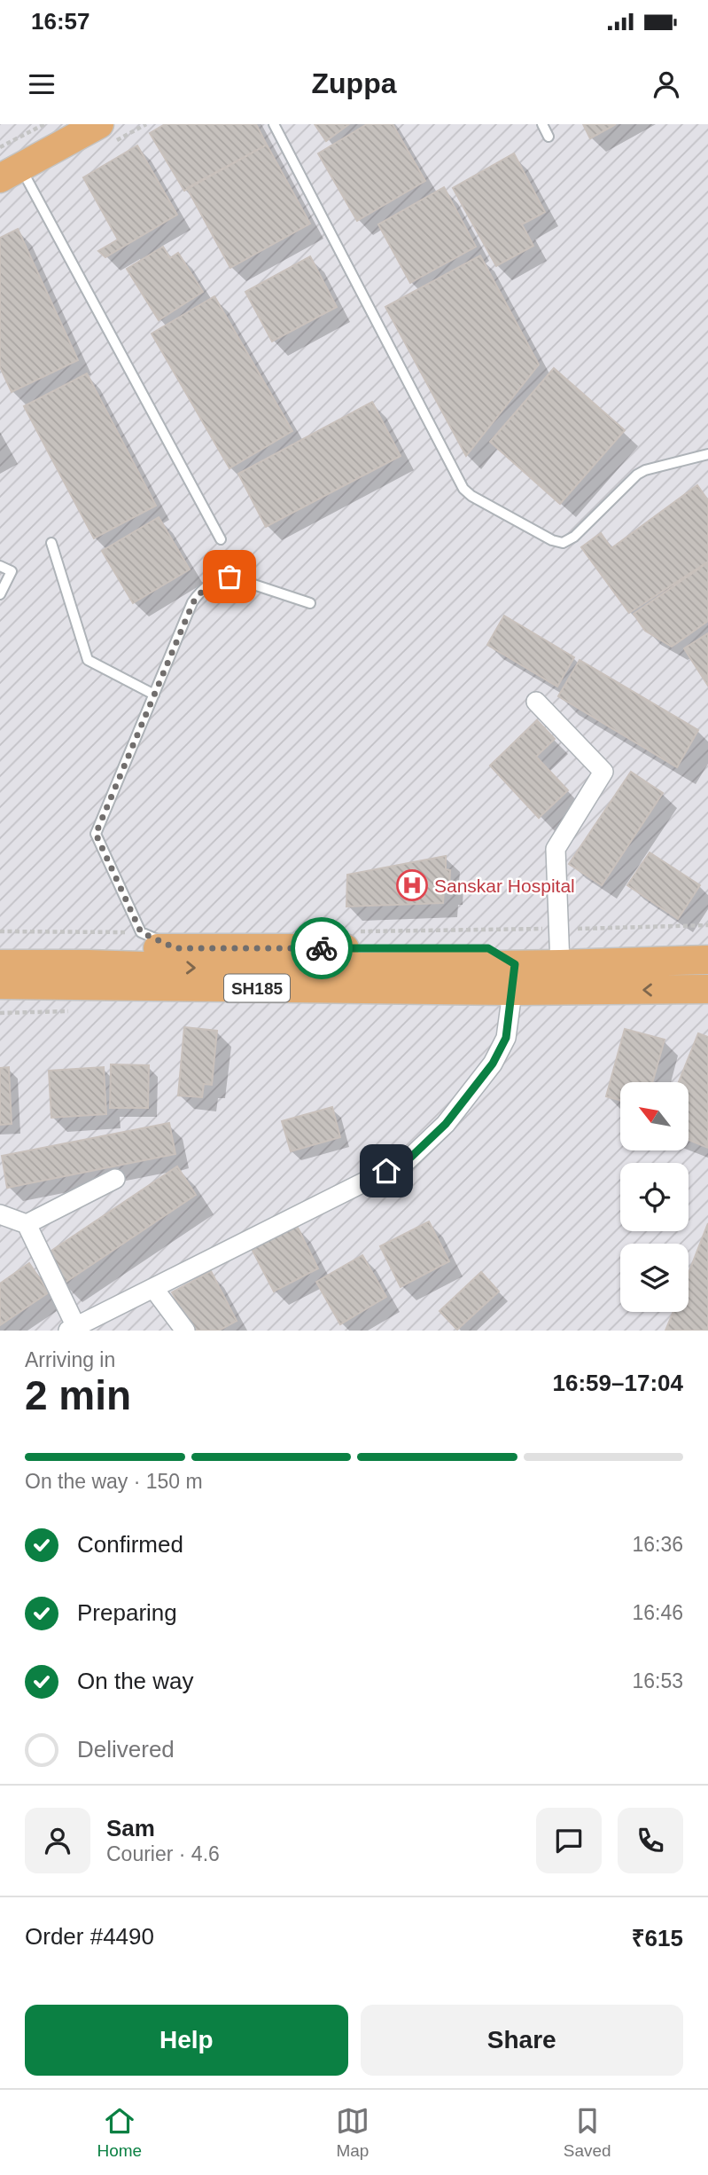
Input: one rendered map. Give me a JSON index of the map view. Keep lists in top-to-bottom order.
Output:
{
  "streets": {
    "main road": ["SH185"]
  },
  "places": {
    "hospital": ["Sanskar Hospital"]
  },
  "north": "top left",
  "page": {
    "status": "16:57",
    "header": "Zuppa",
    "heading": ["2 min", "Arriving in", "16:59–17:04"],
    "panel": [
      "Sam",
      "Courier · 4.6",
      "Order #4490",
      "₹615"
    ],
    "bar": "On the way · 150 m",
    "list": [
      ["Confirmed", "16:36"],
      ["Preparing", "16:46"],
      ["On the way", "16:53"],
      "Delivered"
    ],
    "buttons": ["Help", "Share"],
    "tabs": ["Home", "Map", "Saved"]
  }
}
